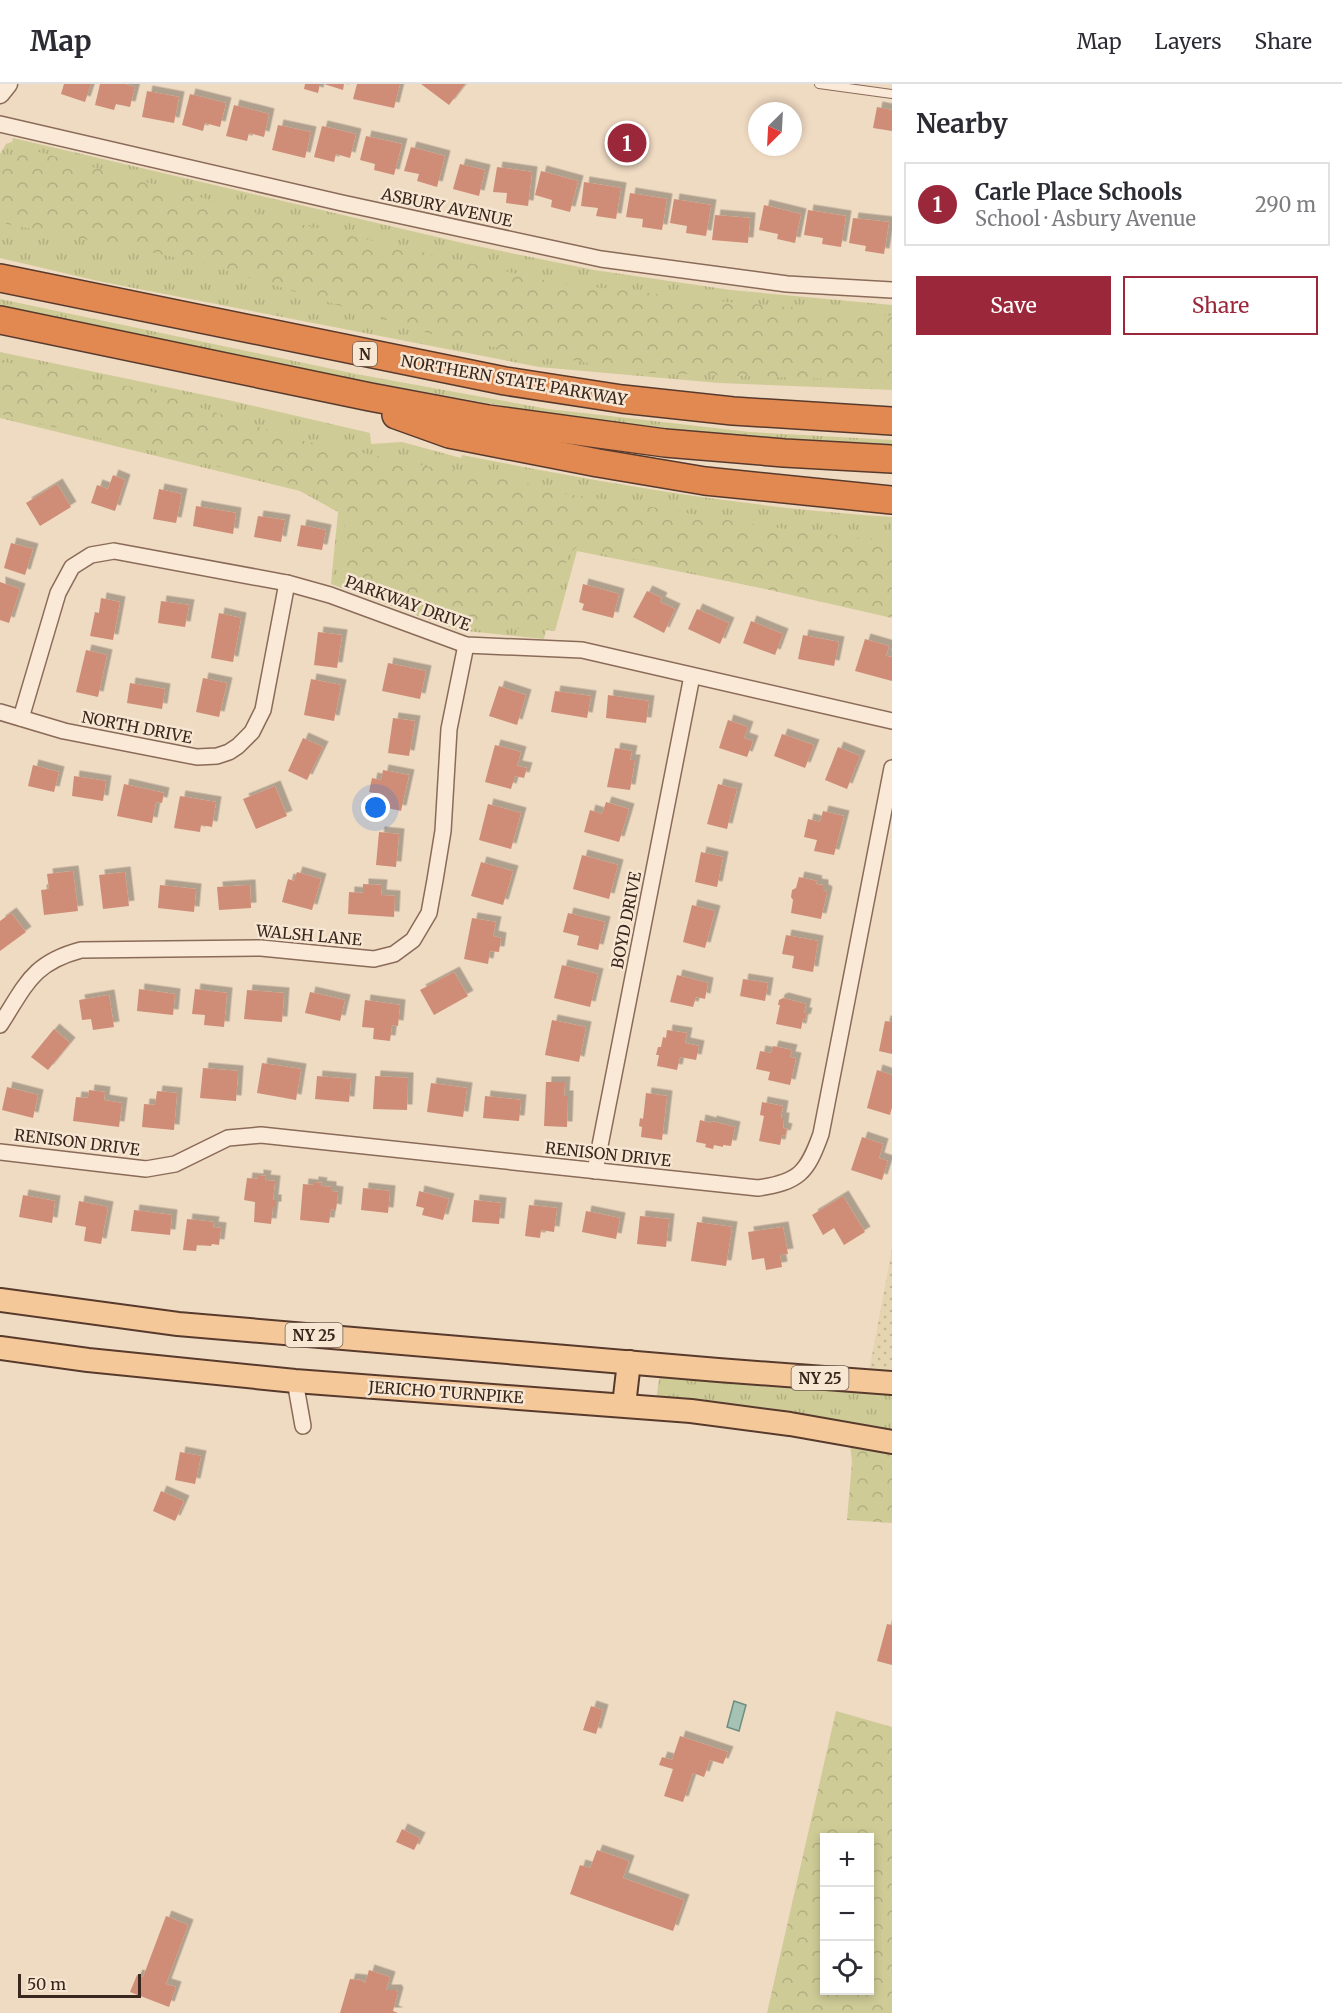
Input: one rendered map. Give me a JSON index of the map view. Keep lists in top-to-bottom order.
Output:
{
  "streets": {
    "highway": ["N", "NORTHERN STATE PARKWAY"],
    "main road": ["NY 25", "JERICHO TURNPIKE"],
    "street": [
      "ASBURY AVENUE",
      "PARKWAY DRIVE",
      "NORTH DRIVE",
      "BOYD DRIVE",
      "WALSH LANE",
      "RENISON DRIVE"
    ]
  },
  "crossings": [
    ["PARKWAY DRIVE", "NORTH DRIVE"],
    ["PARKWAY DRIVE", "BOYD DRIVE"],
    ["PARKWAY DRIVE", "WALSH LANE"],
    ["BOYD DRIVE", "RENISON DRIVE"]
  ],
  "scale_bar": "50 m",
  "north": "bottom left",
  "page": {
    "header": "Map",
    "nav": ["Map", "Layers", "Share"],
    "heading": "Nearby",
    "pins": "1",
    "list": [
      {
        "mark": "1",
        "name": "Carle Place Schools",
        "note": "School · Asbury Avenue",
        "value": "290 m"
      }
    ],
    "buttons": ["Save", "Share"],
    "map_buttons": ["+", "−"],
    "scale": "50 m"
  }
}
